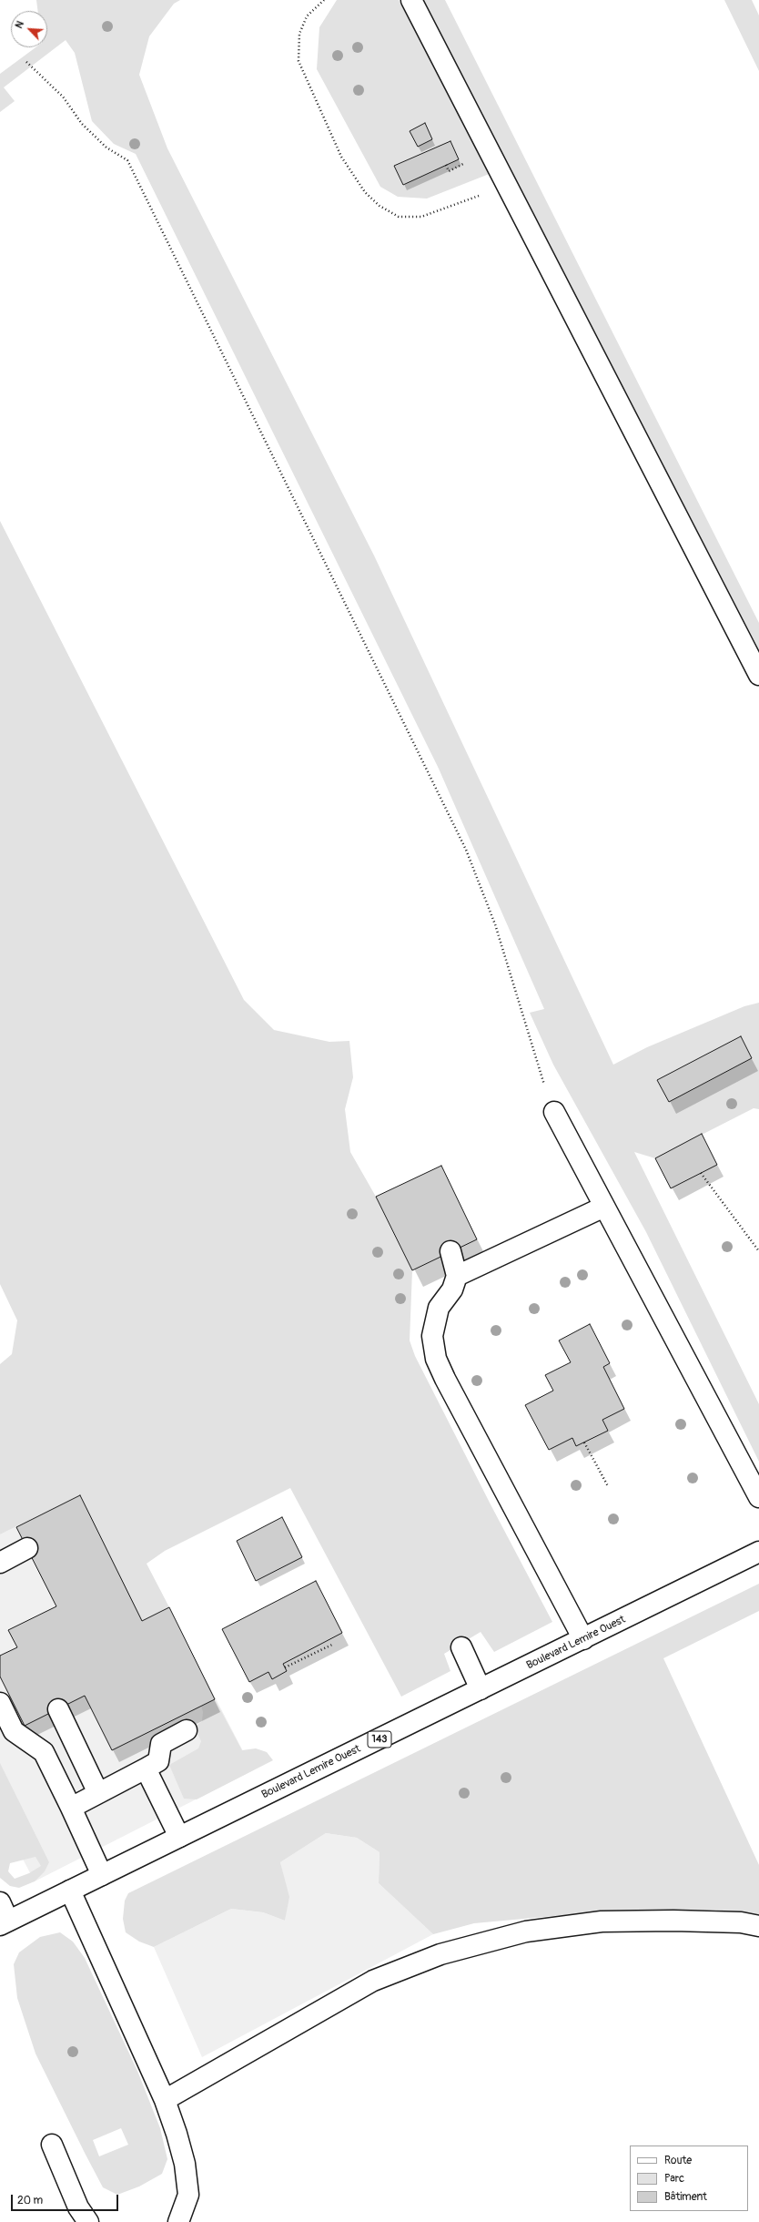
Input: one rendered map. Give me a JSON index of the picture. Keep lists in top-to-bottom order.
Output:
{
  "streets": {
    "main road": ["Boulevard Lemire Ouest", "143"]
  },
  "legend": ["Route", "Parc", "Bâtiment"],
  "scale_bar": "20 m",
  "north": "top left"
}
